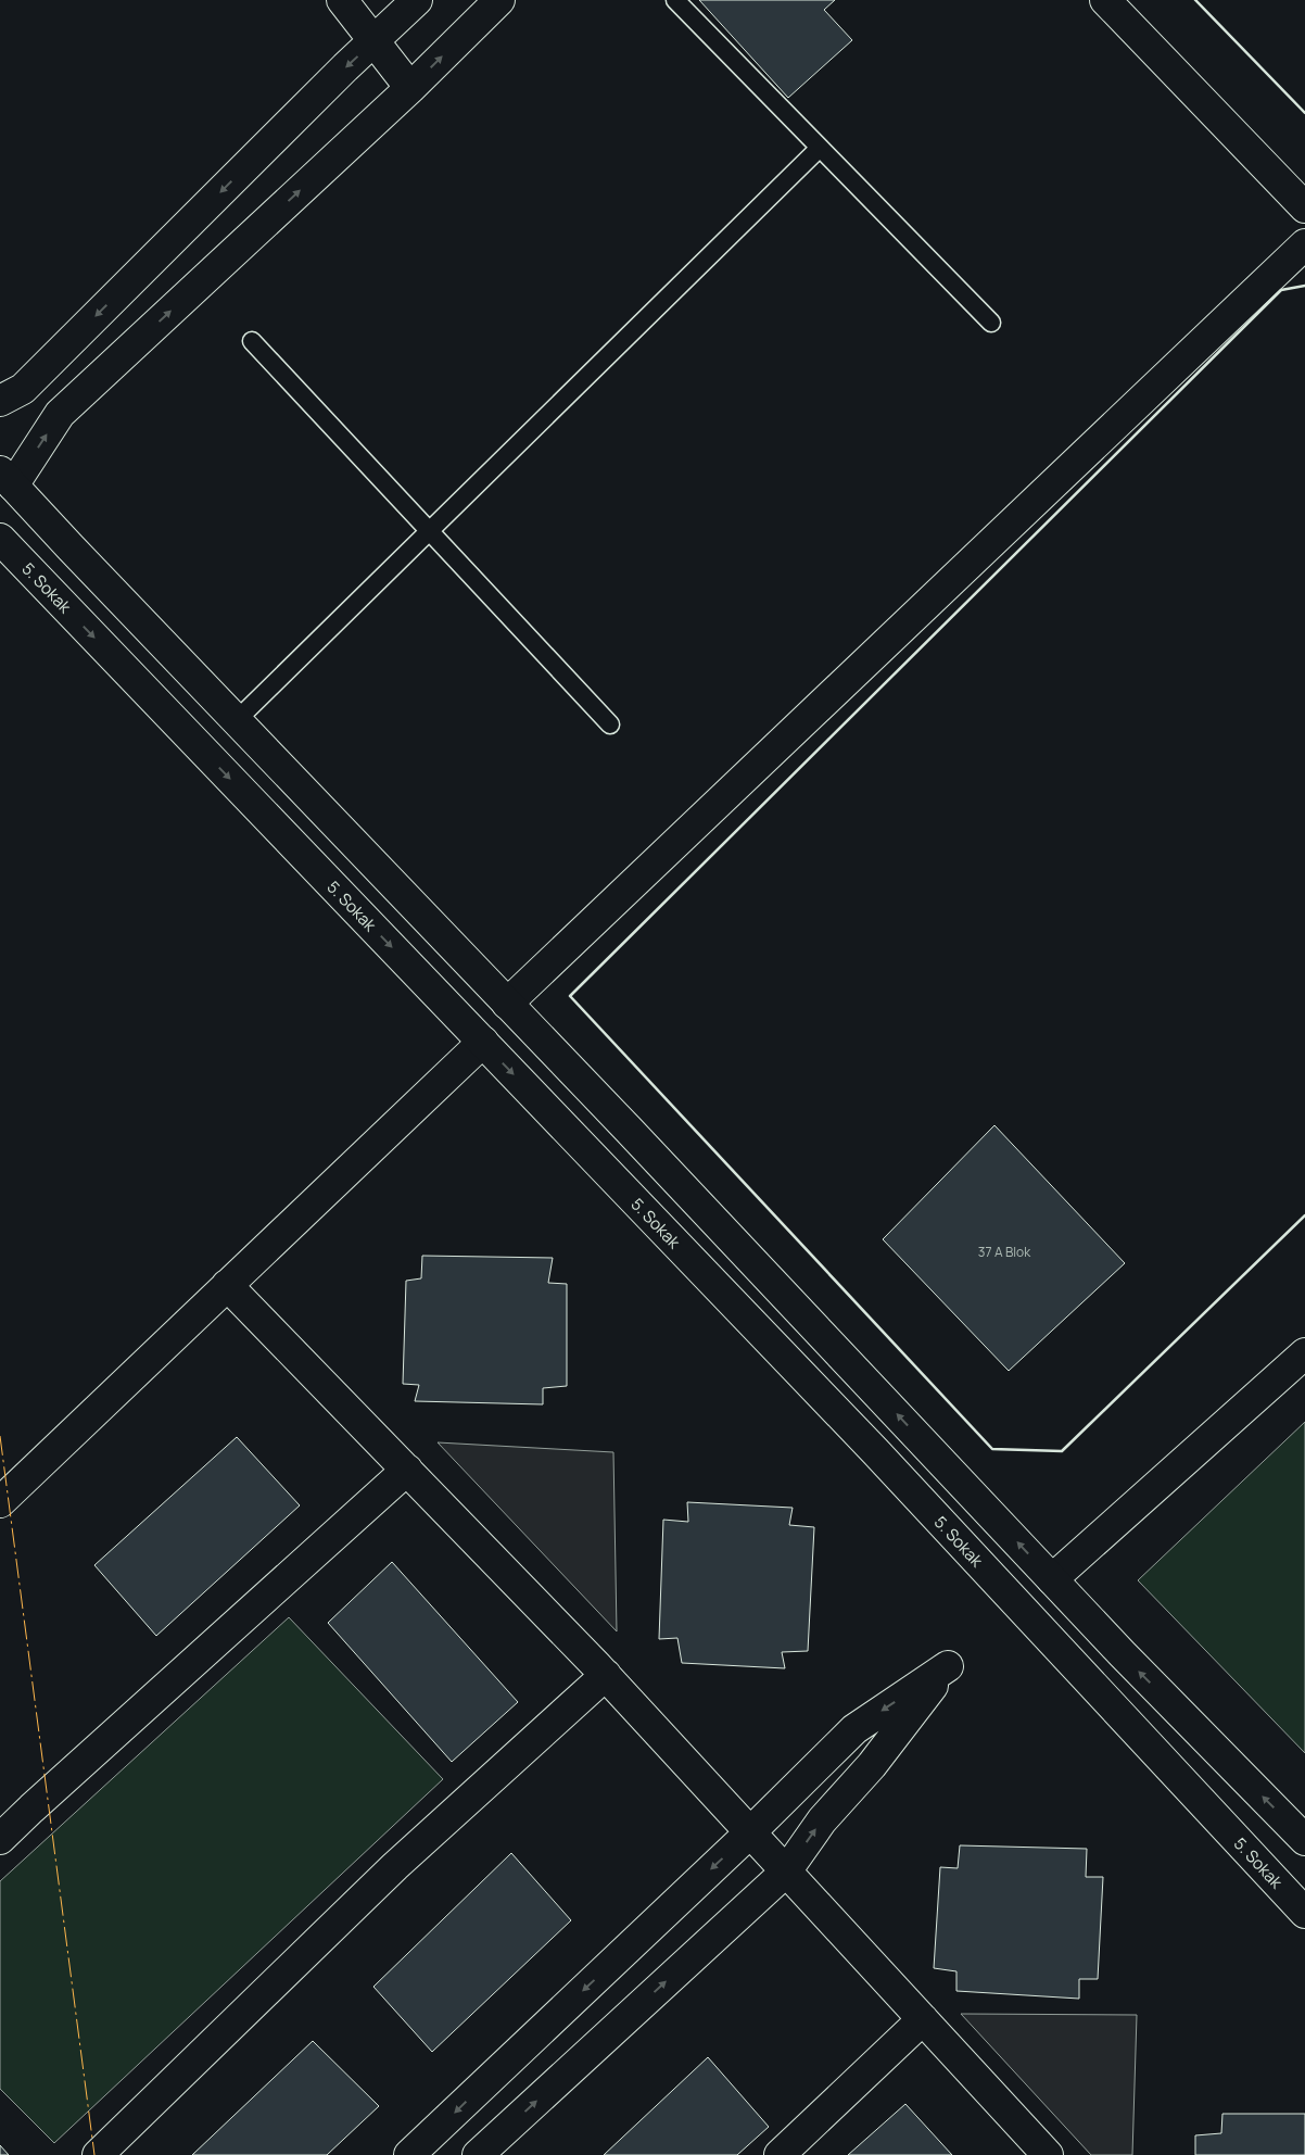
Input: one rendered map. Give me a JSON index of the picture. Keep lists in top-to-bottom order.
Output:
{
  "streets": {
    "street": ["5. Sokak"]
  },
  "house_numbers": ["37 A Blok"]
}
